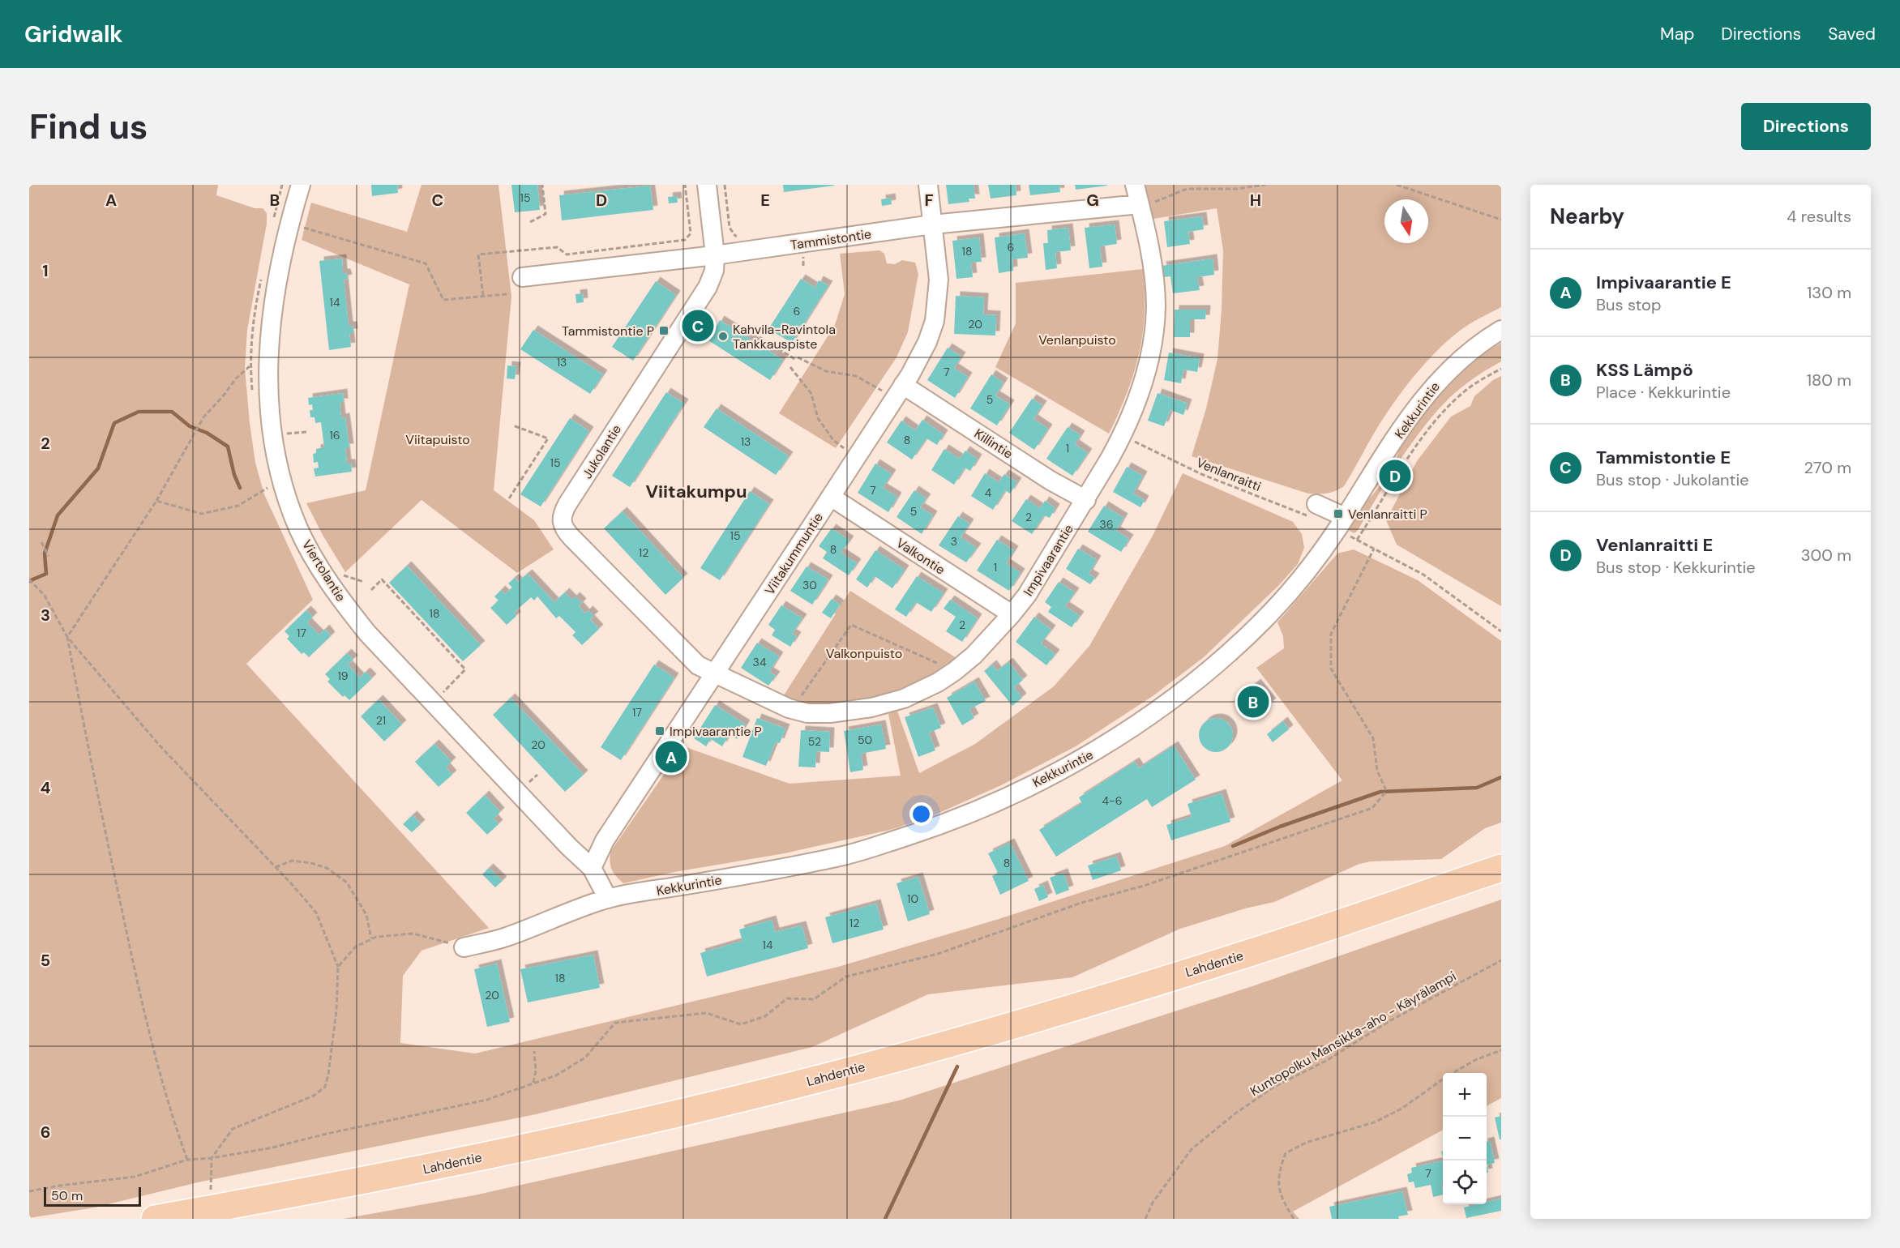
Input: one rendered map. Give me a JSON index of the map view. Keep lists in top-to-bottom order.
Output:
{
  "streets": {
    "highway": ["Lahdentie"],
    "street": [
      "Tammistontie",
      "Kekkurintie",
      "Killintie",
      "Jukolantie",
      "Viitakummuntie",
      "Valkontie",
      "Impivaarantie",
      "Viertolantie"
    ],
    "path": ["Venlanraitti", "Kuntopolku Mansikka-aho - Käyrälampi"]
  },
  "crossings": [
    ["Tammistontie", "Jukolantie"],
    ["Tammistontie", "Viitakummuntie"],
    ["Tammistontie", "Impivaarantie"],
    ["Killintie", "Viitakummuntie"],
    ["Killintie", "Impivaarantie"],
    ["Jukolantie", "Viitakummuntie"],
    ["Jukolantie", "Impivaarantie"],
    ["Venlanraitti", "Impivaarantie"],
    ["Viitakummuntie", "Valkontie"],
    ["Viitakummuntie", "Impivaarantie"],
    ["Viitakummuntie", "Viertolantie"],
    ["Valkontie", "Impivaarantie"]
  ],
  "districts": ["Viitakumpu"],
  "parks": ["Venlanpuisto", "Viitapuisto", "Valkonpuisto"],
  "places": {
    "transit": ["Tammistontie P", "Venlanraitti P", "Impivaarantie P"],
    "other": ["Kahvila-Ravintola Tankkauspiste"]
  },
  "house_numbers": [
    "15",
    "6",
    "18",
    "14",
    "6",
    "20",
    "13",
    "7",
    "5",
    "16",
    "8",
    "13",
    "1",
    "15",
    "7",
    "4",
    "5",
    "2",
    "36",
    "15",
    "3",
    "8",
    "12",
    "1",
    "30",
    "18",
    "2",
    "17",
    "34",
    "19",
    "17",
    "21",
    "50",
    "52",
    "20",
    "4-6",
    "8",
    "10",
    "12",
    "14",
    "18",
    "20",
    "7"
  ],
  "scale_bar": "50 m",
  "north": "bottom",
  "page": {
    "header": "Gridwalk",
    "nav": ["Map", "Directions", "Saved"],
    "buttons": "Directions",
    "title": "Find us",
    "heading": ["Nearby", "4 results"],
    "list": [
      {
        "mark": "A",
        "name": "Impivaarantie E",
        "note": "Bus stop",
        "value": "130 m"
      },
      {
        "mark": "B",
        "name": "KSS Lämpö",
        "note": "Place · Kekkurintie",
        "value": "180 m"
      },
      {
        "mark": "C",
        "name": "Tammistontie E",
        "note": "Bus stop · Jukolantie",
        "value": "270 m"
      },
      {
        "mark": "D",
        "name": "Venlanraitti E",
        "note": "Bus stop · Kekkurintie",
        "value": "300 m"
      }
    ],
    "pins": [
      "C",
      "D",
      "B",
      "A"
    ],
    "map_buttons": ["+", "−"],
    "scale": "50 m"
  },
  "grid": {
    "columns": [
      "A",
      "B",
      "C",
      "D",
      "E",
      "F",
      "G",
      "H"
    ],
    "rows": [
      "1",
      "2",
      "3",
      "4",
      "5",
      "6"
    ]
  }
}
